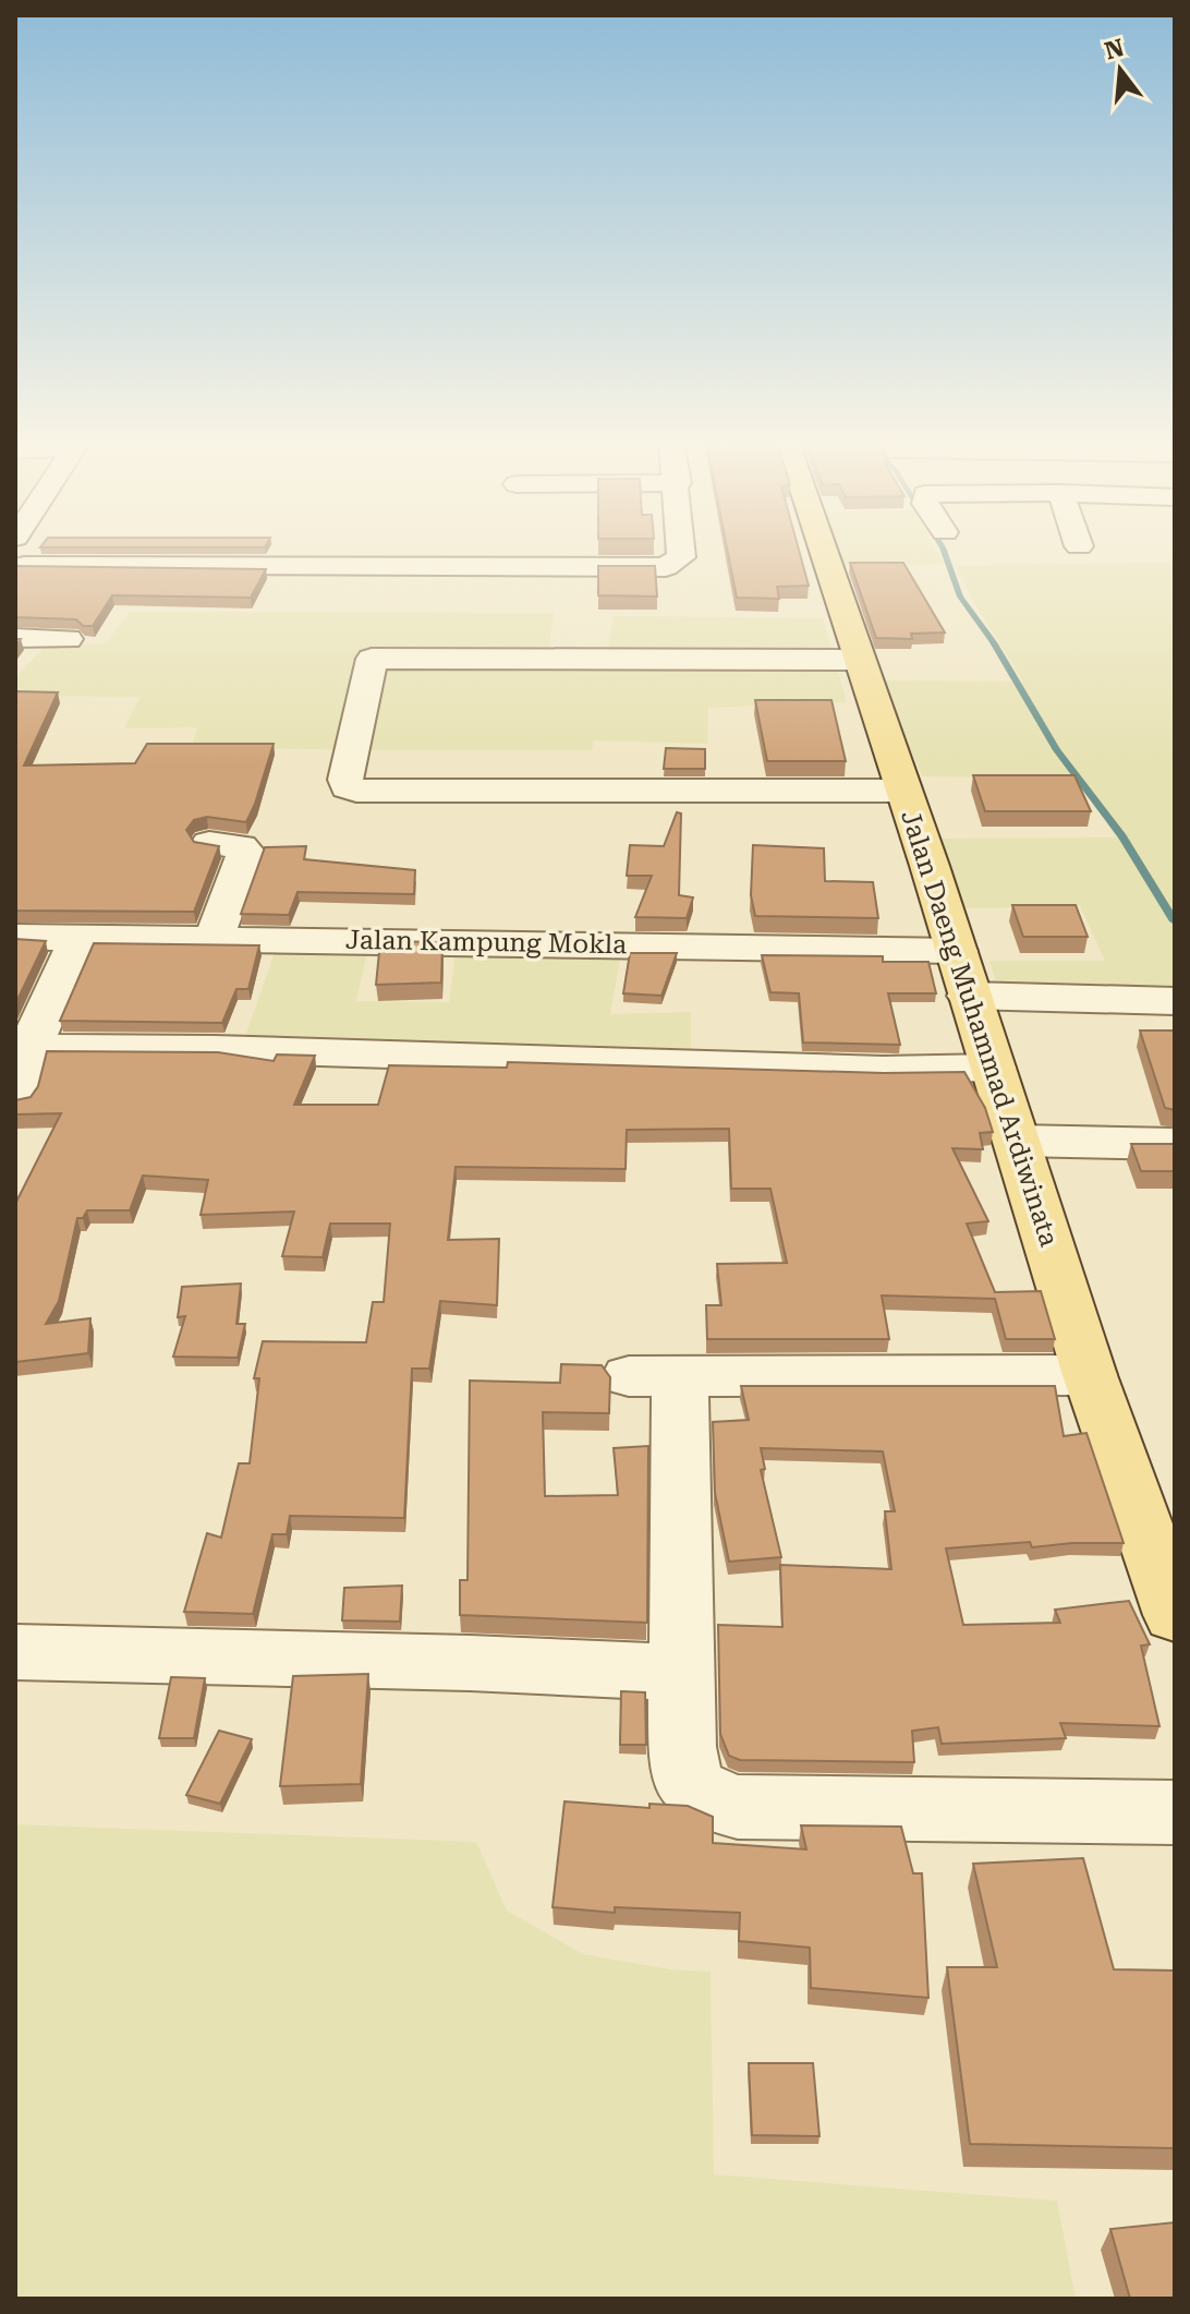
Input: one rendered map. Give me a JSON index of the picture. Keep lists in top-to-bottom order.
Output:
{
  "streets": {
    "main road": ["Jalan Daeng Muhammad Ardiwinata"],
    "street": ["Jalan Kampung Mokla"]
  },
  "crossings": [
    ["Jalan Kampung Mokla", "Jalan Daeng Muhammad Ardiwinata"]
  ],
  "north": "top"
}
